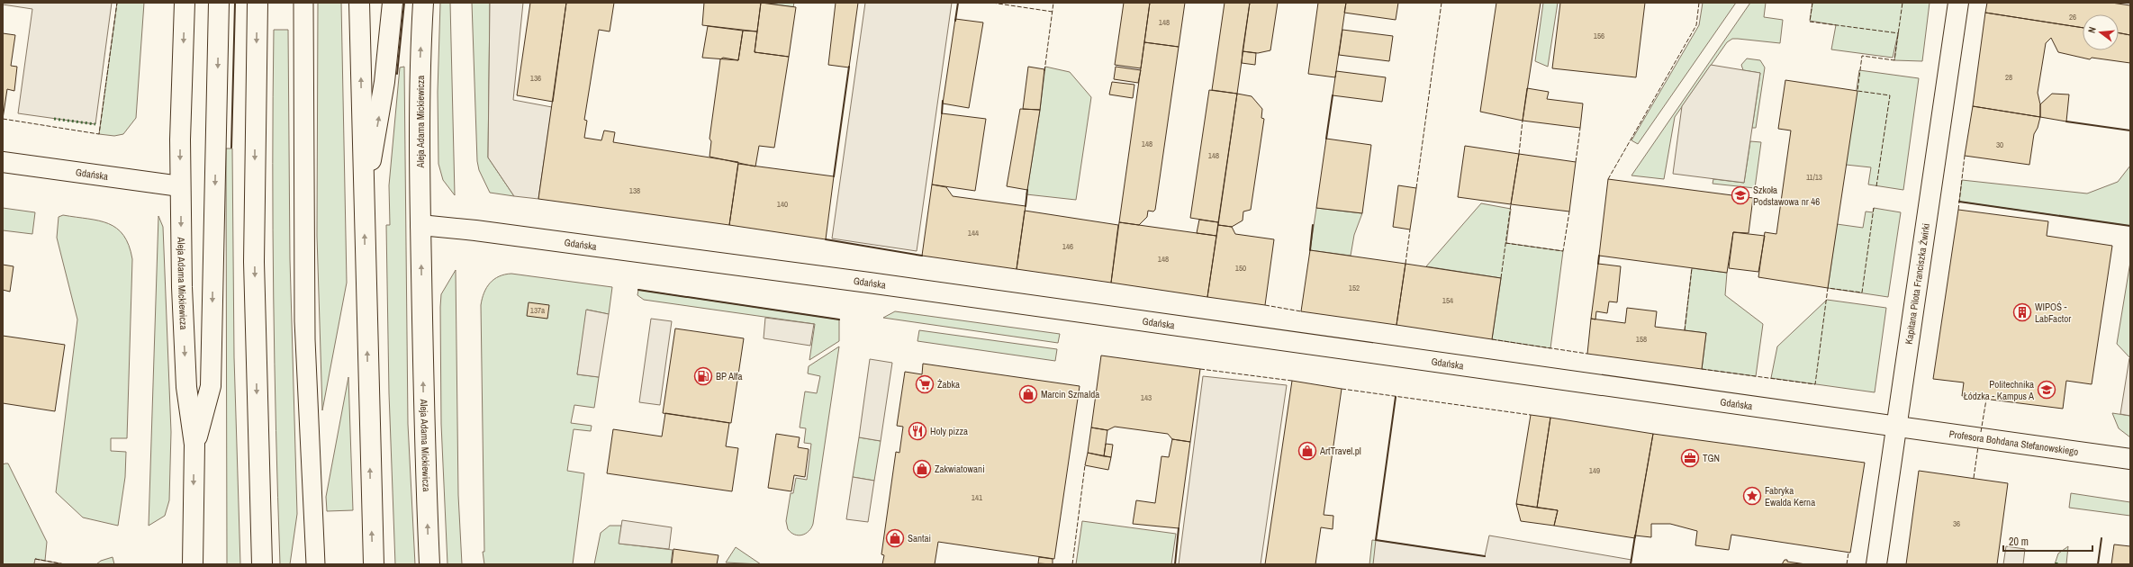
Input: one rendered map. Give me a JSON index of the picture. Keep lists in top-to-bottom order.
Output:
{
  "streets": {
    "main road": [
      "Aleja Adama Mickiewicza",
      "Gdańska",
      "Kapitana Pilota Franciszka Żwirki",
      "Profesora Bohdana Stefanowskiego"
    ]
  },
  "crossings": [
    ["Aleja Adama Mickiewicza", "Gdańska"],
    ["Gdańska", "Kapitana Pilota Franciszka Żwirki"],
    ["Gdańska", "Profesora Bohdana Stefanowskiego"],
    ["Kapitana Pilota Franciszka Żwirki", "Profesora Bohdana Stefanowskiego"]
  ],
  "places": {
    "school or university": ["Szkoła Podstawowa nr 46", "Politechnika Łódzka - Kampus A"],
    "building": ["WIPOŚ - LabFactor"],
    "fuel station": ["BP Alfa"],
    "supermarket": ["Żabka"],
    "shop": [
      "Marcin Szmalda",
      "ArtTravel.pl",
      "Zakwiatowani",
      "Santai"
    ],
    "restaurant": ["Holy pizza"],
    "office": ["TGN"],
    "place": ["Fabryka Ewalda Kerna"]
  },
  "house_numbers": [
    "26",
    "148",
    "156",
    "28",
    "136",
    "148",
    "30",
    "148",
    "11/13",
    "138",
    "140",
    "144",
    "146",
    "148",
    "150",
    "152",
    "154",
    "137a",
    "158",
    "143",
    "149",
    "141",
    "36"
  ],
  "scale_bar": "20 m",
  "north": "left"
}
